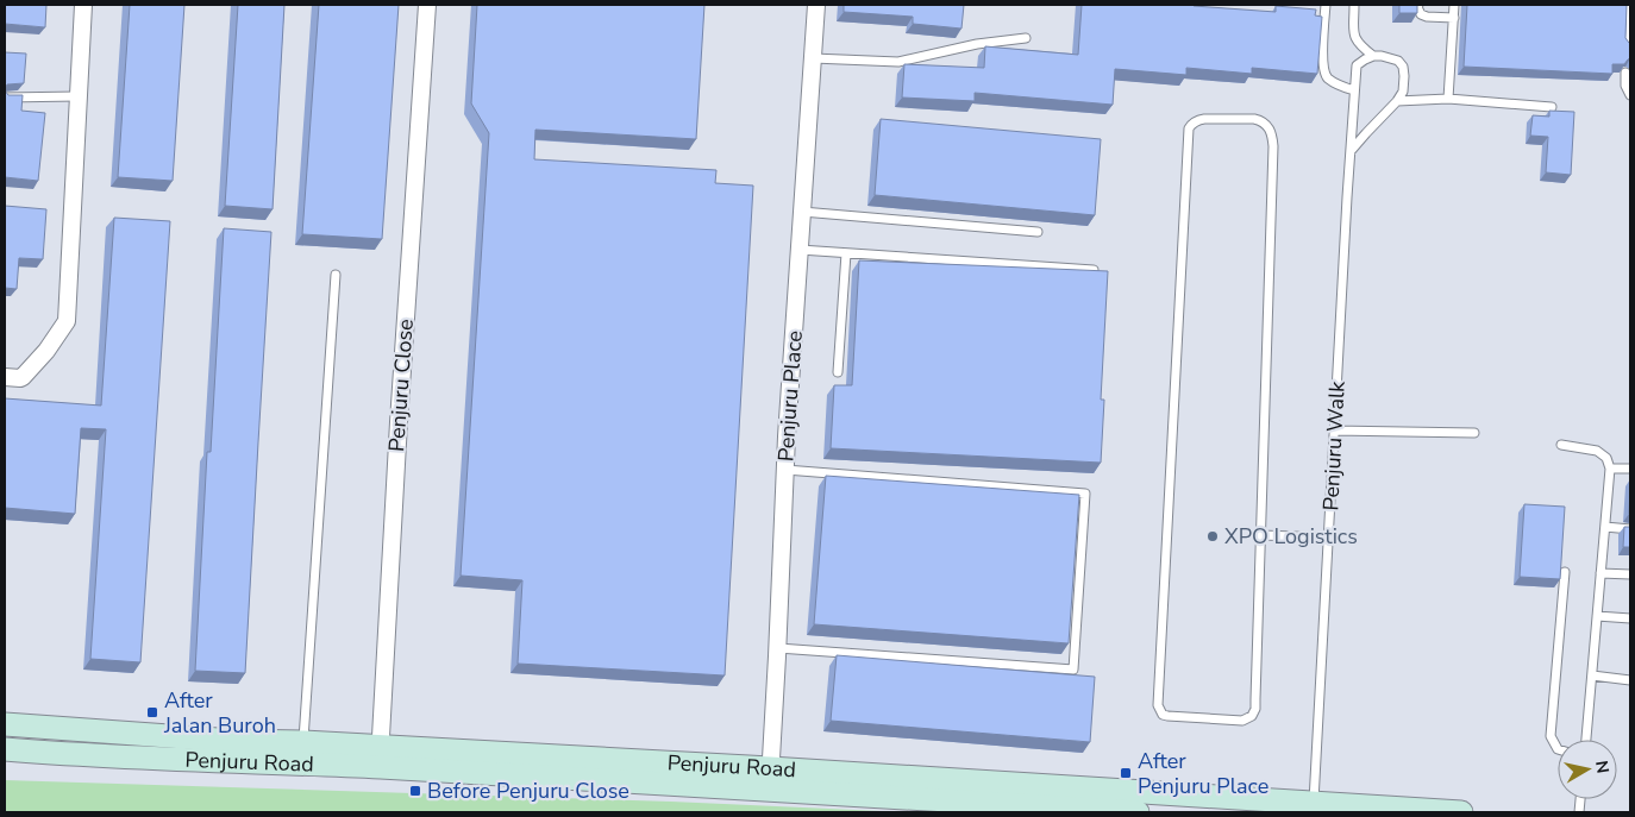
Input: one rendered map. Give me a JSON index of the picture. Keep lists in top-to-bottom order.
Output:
{
  "streets": {
    "main road": ["Penjuru Road"],
    "street": ["Penjuru Close", "Penjuru Place"],
    "lane": ["Penjuru Walk"]
  },
  "crossings": [
    ["Penjuru Close", "Penjuru Road"],
    ["Penjuru Place", "Penjuru Road"],
    ["Penjuru Walk", "Penjuru Road"]
  ],
  "places": {
    "other": ["XPO Logistics"],
    "transit": ["After Jalan Buroh", "After Penjuru Place", "Before Penjuru Close"]
  },
  "north": "right"
}
